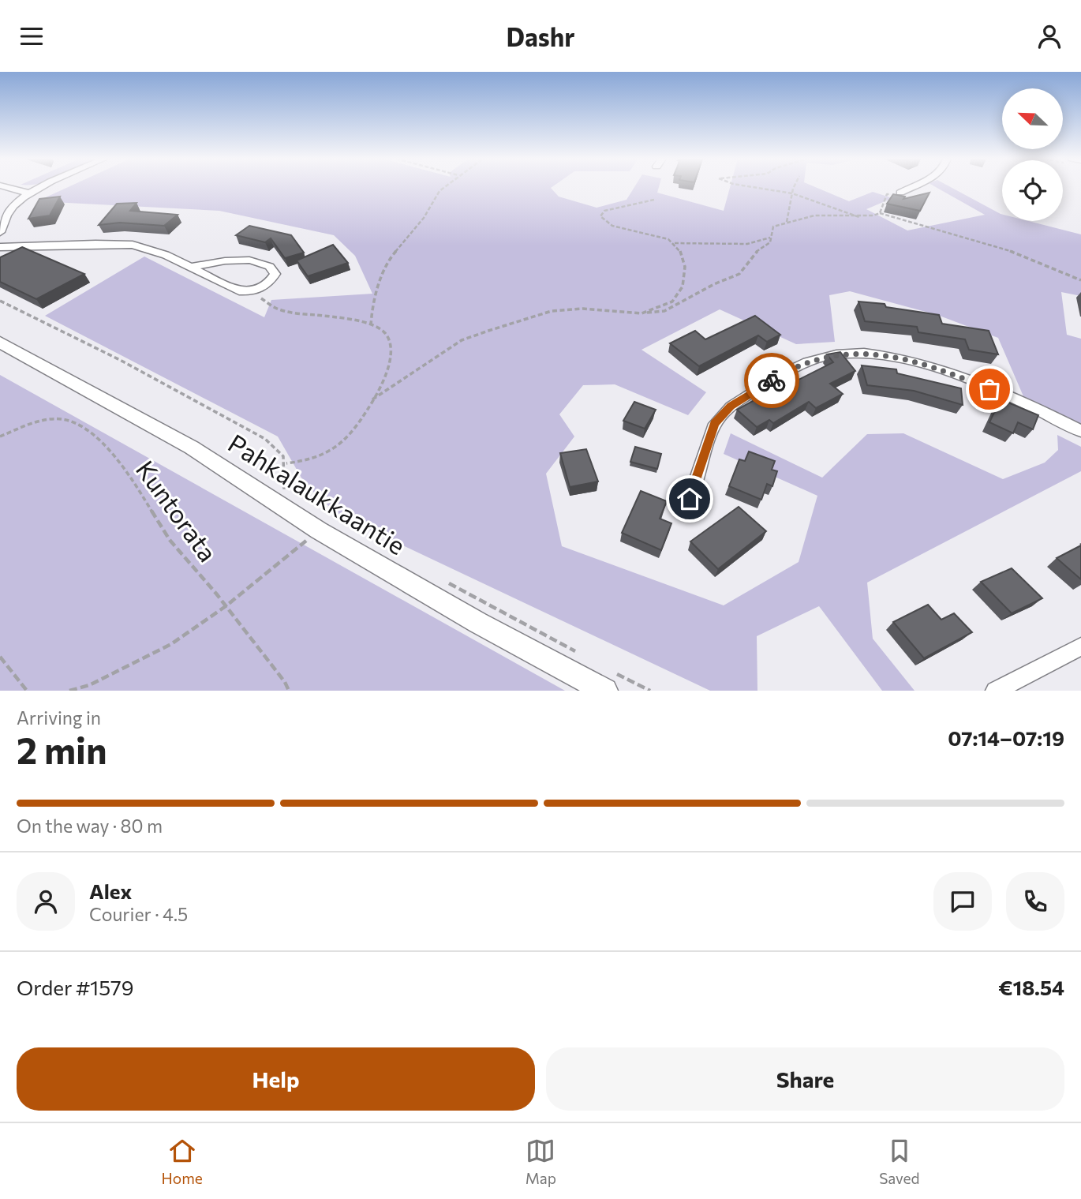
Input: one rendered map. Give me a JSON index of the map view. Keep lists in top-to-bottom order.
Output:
{
  "streets": {
    "street": ["Pahkalaukkaantie"],
    "path": ["Kuntorata"]
  },
  "north": "top left",
  "page": {
    "header": "Dashr",
    "heading": ["2 min", "Arriving in", "07:14–07:19"],
    "panel": [
      "Alex",
      "Courier · 4.5",
      "Order #1579",
      "€18.54"
    ],
    "bar": "On the way · 80 m",
    "buttons": ["Help", "Share"],
    "tabs": ["Home", "Map", "Saved"]
  }
}
